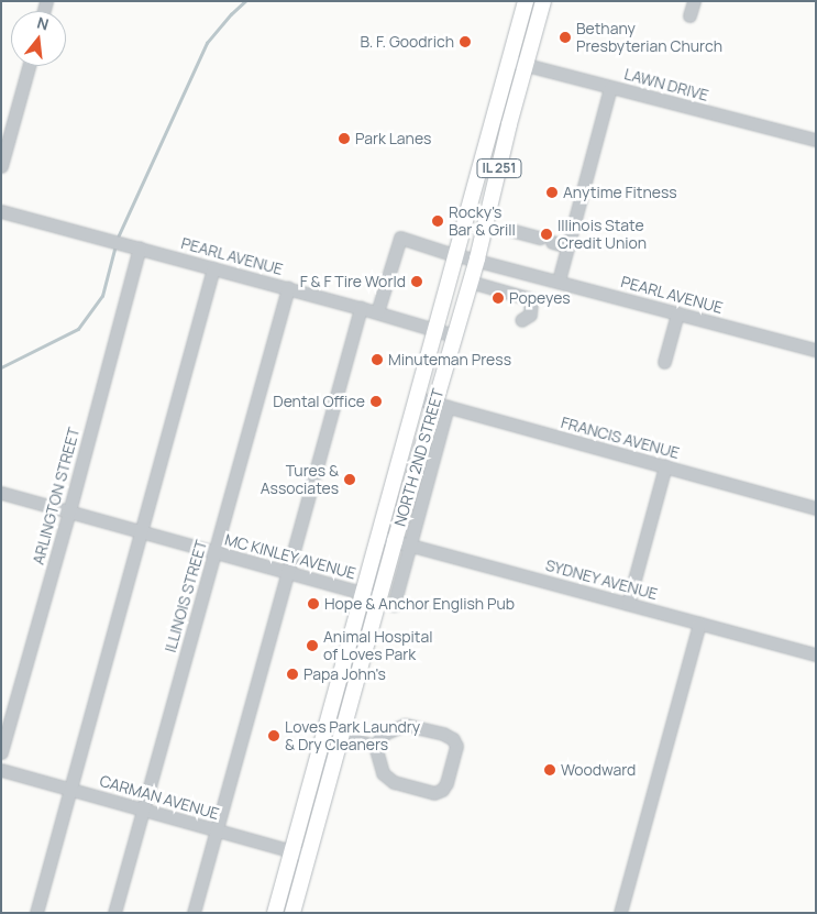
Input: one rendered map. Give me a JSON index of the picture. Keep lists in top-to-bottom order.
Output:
{
  "streets": {
    "main road": ["IL 251", "NORTH 2ND STREET"],
    "street": [
      "LAWN DRIVE",
      "PEARL AVENUE",
      "FRANCIS AVENUE",
      "ARLINGTON STREET",
      "MC KINLEY AVENUE",
      "SYDNEY AVENUE",
      "ILLINOIS STREET",
      "CARMAN AVENUE"
    ]
  },
  "crossings": [
    ["LAWN DRIVE", "NORTH 2ND STREET"],
    ["PEARL AVENUE", "NORTH 2ND STREET"],
    ["PEARL AVENUE", "ARLINGTON STREET"],
    ["PEARL AVENUE", "ILLINOIS STREET"],
    ["FRANCIS AVENUE", "NORTH 2ND STREET"],
    ["NORTH 2ND STREET", "MC KINLEY AVENUE"],
    ["NORTH 2ND STREET", "SYDNEY AVENUE"],
    ["NORTH 2ND STREET", "CARMAN AVENUE"],
    ["ARLINGTON STREET", "MC KINLEY AVENUE"],
    ["MC KINLEY AVENUE", "ILLINOIS STREET"],
    ["ILLINOIS STREET", "CARMAN AVENUE"]
  ],
  "places": [
    "Bethany Presbyterian Church",
    "B. F. Goodrich",
    "Park Lanes",
    "Anytime Fitness",
    "Rocky's Bar & Grill",
    "Illinois State Credit Union",
    "F & F Tire World",
    "Popeyes",
    "Minuteman Press",
    "Dental Office",
    "Tures & Associates",
    "Hope & Anchor English Pub",
    "Animal Hospital of Loves Park",
    "Papa John's",
    "Loves Park Laundry & Dry Cleaners",
    "Woodward"
  ],
  "north": "top"
}
